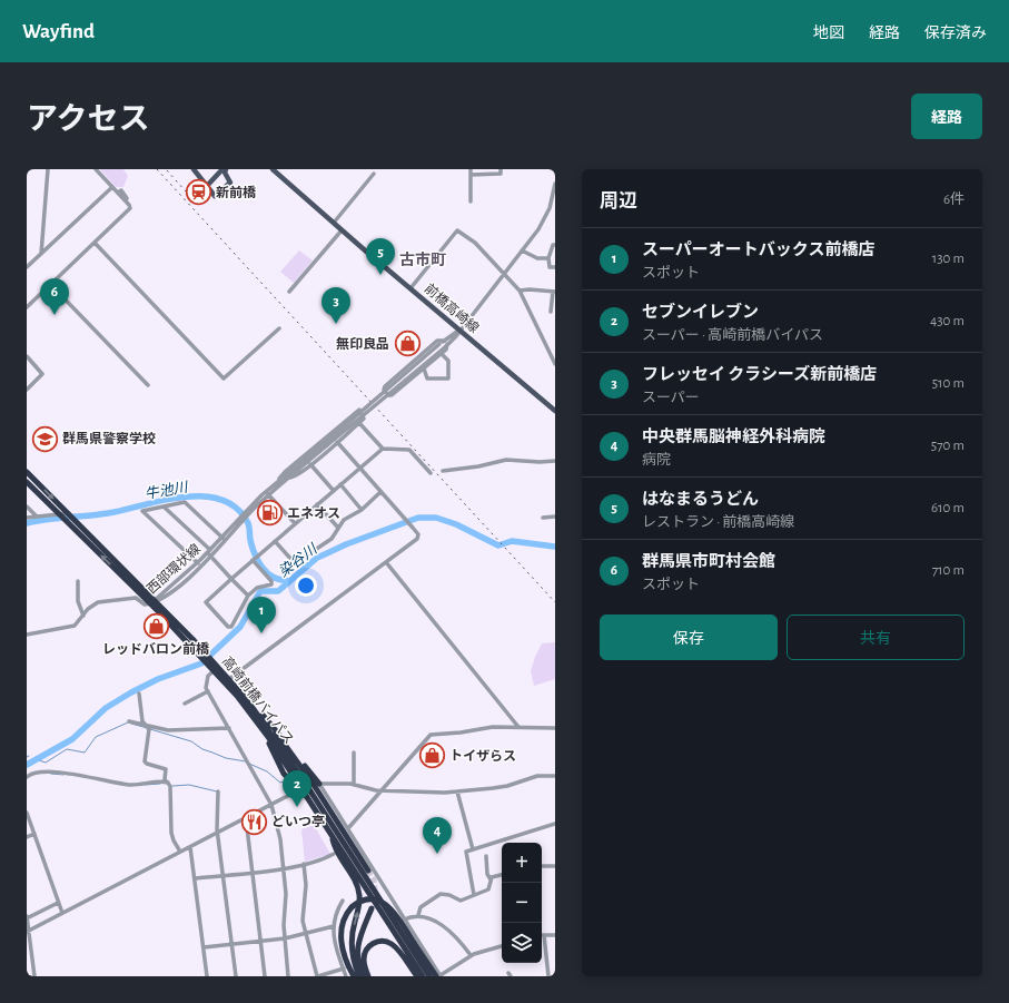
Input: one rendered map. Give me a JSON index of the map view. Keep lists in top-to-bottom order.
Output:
{
  "streets": {
    "highway": ["高崎前橋バイパス"],
    "main road": ["前橋高崎線"],
    "street": ["西部環状線"]
  },
  "crossings": [
    ["西部環状線", "高崎前橋バイパス"]
  ],
  "districts": ["古市町"],
  "water": ["牛池川", "染谷川"],
  "places": {
    "station": ["新前橋"],
    "shop": ["無印良品", "レッドバロン前橋", "トイザらス"],
    "school or university": ["群馬県警察学校"],
    "fuel station": ["エネオス"],
    "restaurant": ["どいつ亭"]
  },
  "page": {
    "header": "Wayfind",
    "nav": ["地図", "経路", "保存済み"],
    "title": "アクセス",
    "buttons": [
      "経路",
      ["保存", "共有"]
    ],
    "heading": ["周辺", "6件"],
    "list": [
      {
        "mark": "1",
        "name": "スーパーオートバックス前橋店",
        "note": "スポット",
        "value": "130 m"
      },
      {
        "mark": "2",
        "name": "セブンイレブン",
        "note": "スーパー · 高崎前橋バイパス",
        "value": "430 m"
      },
      {
        "mark": "3",
        "name": "フレッセイ クラシーズ新前橋店",
        "note": "スーパー",
        "value": "510 m"
      },
      {
        "mark": "4",
        "name": "中央群馬脳神経外科病院",
        "note": "病院",
        "value": "570 m"
      },
      {
        "mark": "5",
        "name": "はなまるうどん",
        "note": "レストラン · 前橋高崎線",
        "value": "610 m"
      },
      {
        "mark": "6",
        "name": "群馬県市町村会館",
        "note": "スポット",
        "value": "710 m"
      }
    ],
    "pins": [
      "5",
      "6",
      "3",
      "1",
      "2",
      "4"
    ],
    "map_buttons": ["+", "−"]
  }
}
